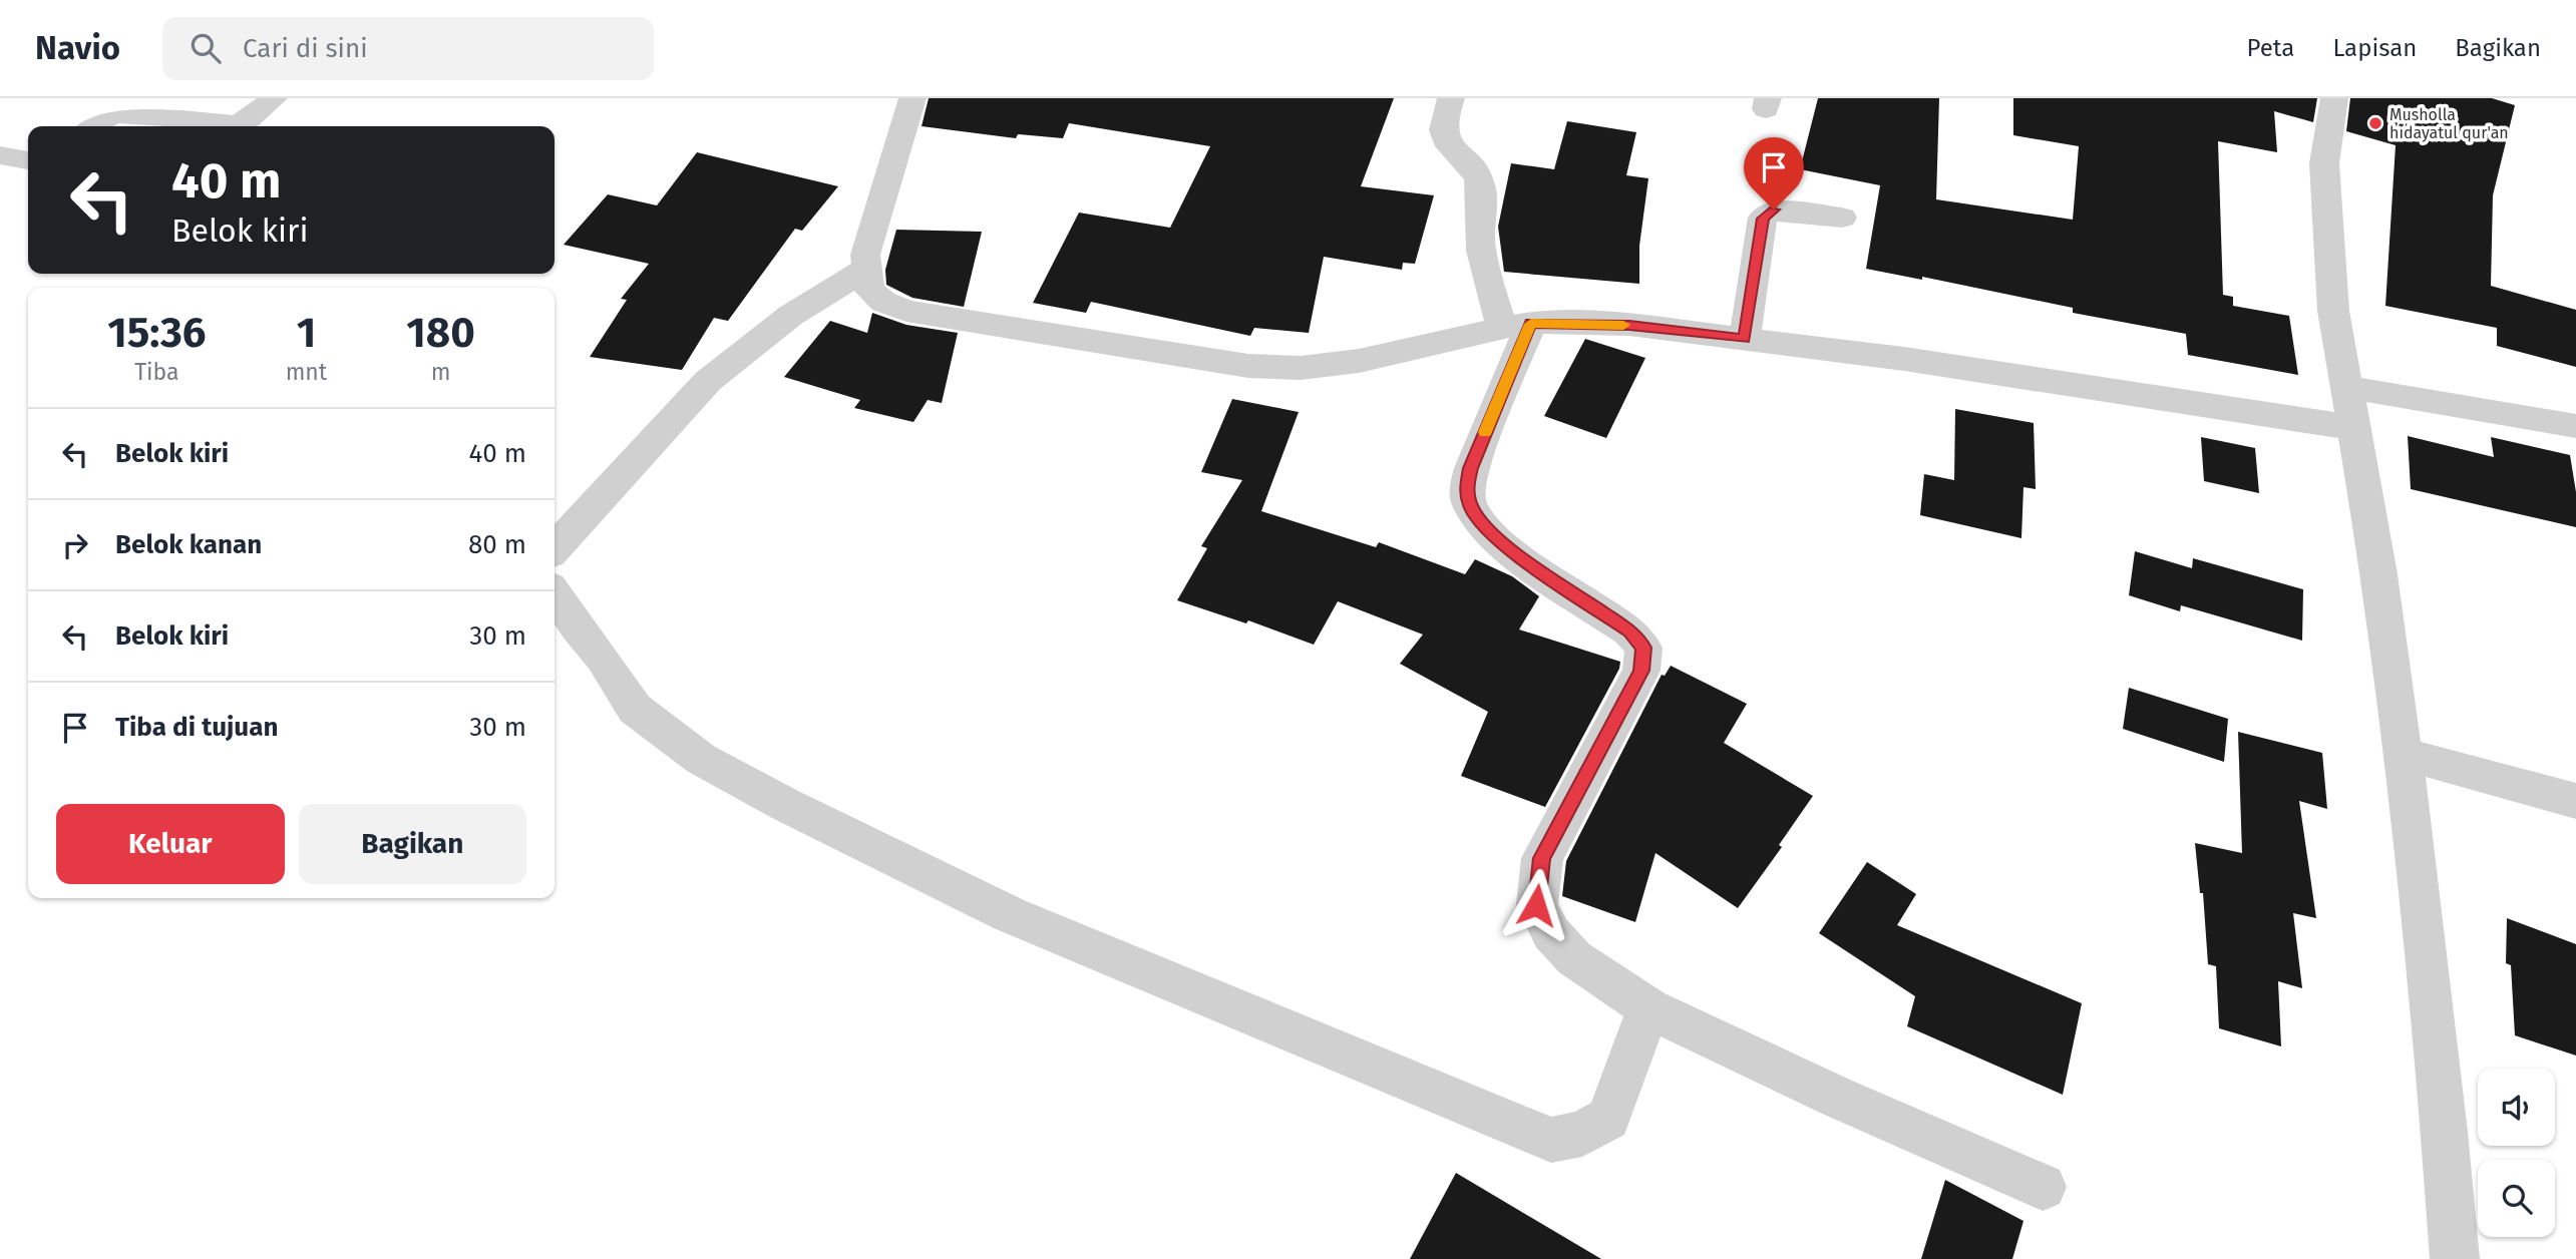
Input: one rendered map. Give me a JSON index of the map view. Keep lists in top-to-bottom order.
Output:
{
  "places": ["Musholla hidayatul qur'an"],
  "page": {
    "header": "Navio",
    "search": "Cari di sini",
    "nav": ["Peta", "Lapisan", "Bagikan"],
    "turn": ["40 m", "Belok kiri"],
    "eta": [
      "15:36",
      "Tiba",
      "1",
      "mnt",
      "180",
      "m"
    ],
    "list": [
      {
        "name": "Belok kiri",
        "value": "40 m"
      },
      {
        "name": "Belok kanan",
        "value": "80 m"
      },
      {
        "name": "Belok kiri",
        "value": "30 m"
      },
      {
        "name": "Tiba di tujuan",
        "value": "30 m"
      }
    ],
    "buttons": ["Keluar", "Bagikan"]
  }
}
